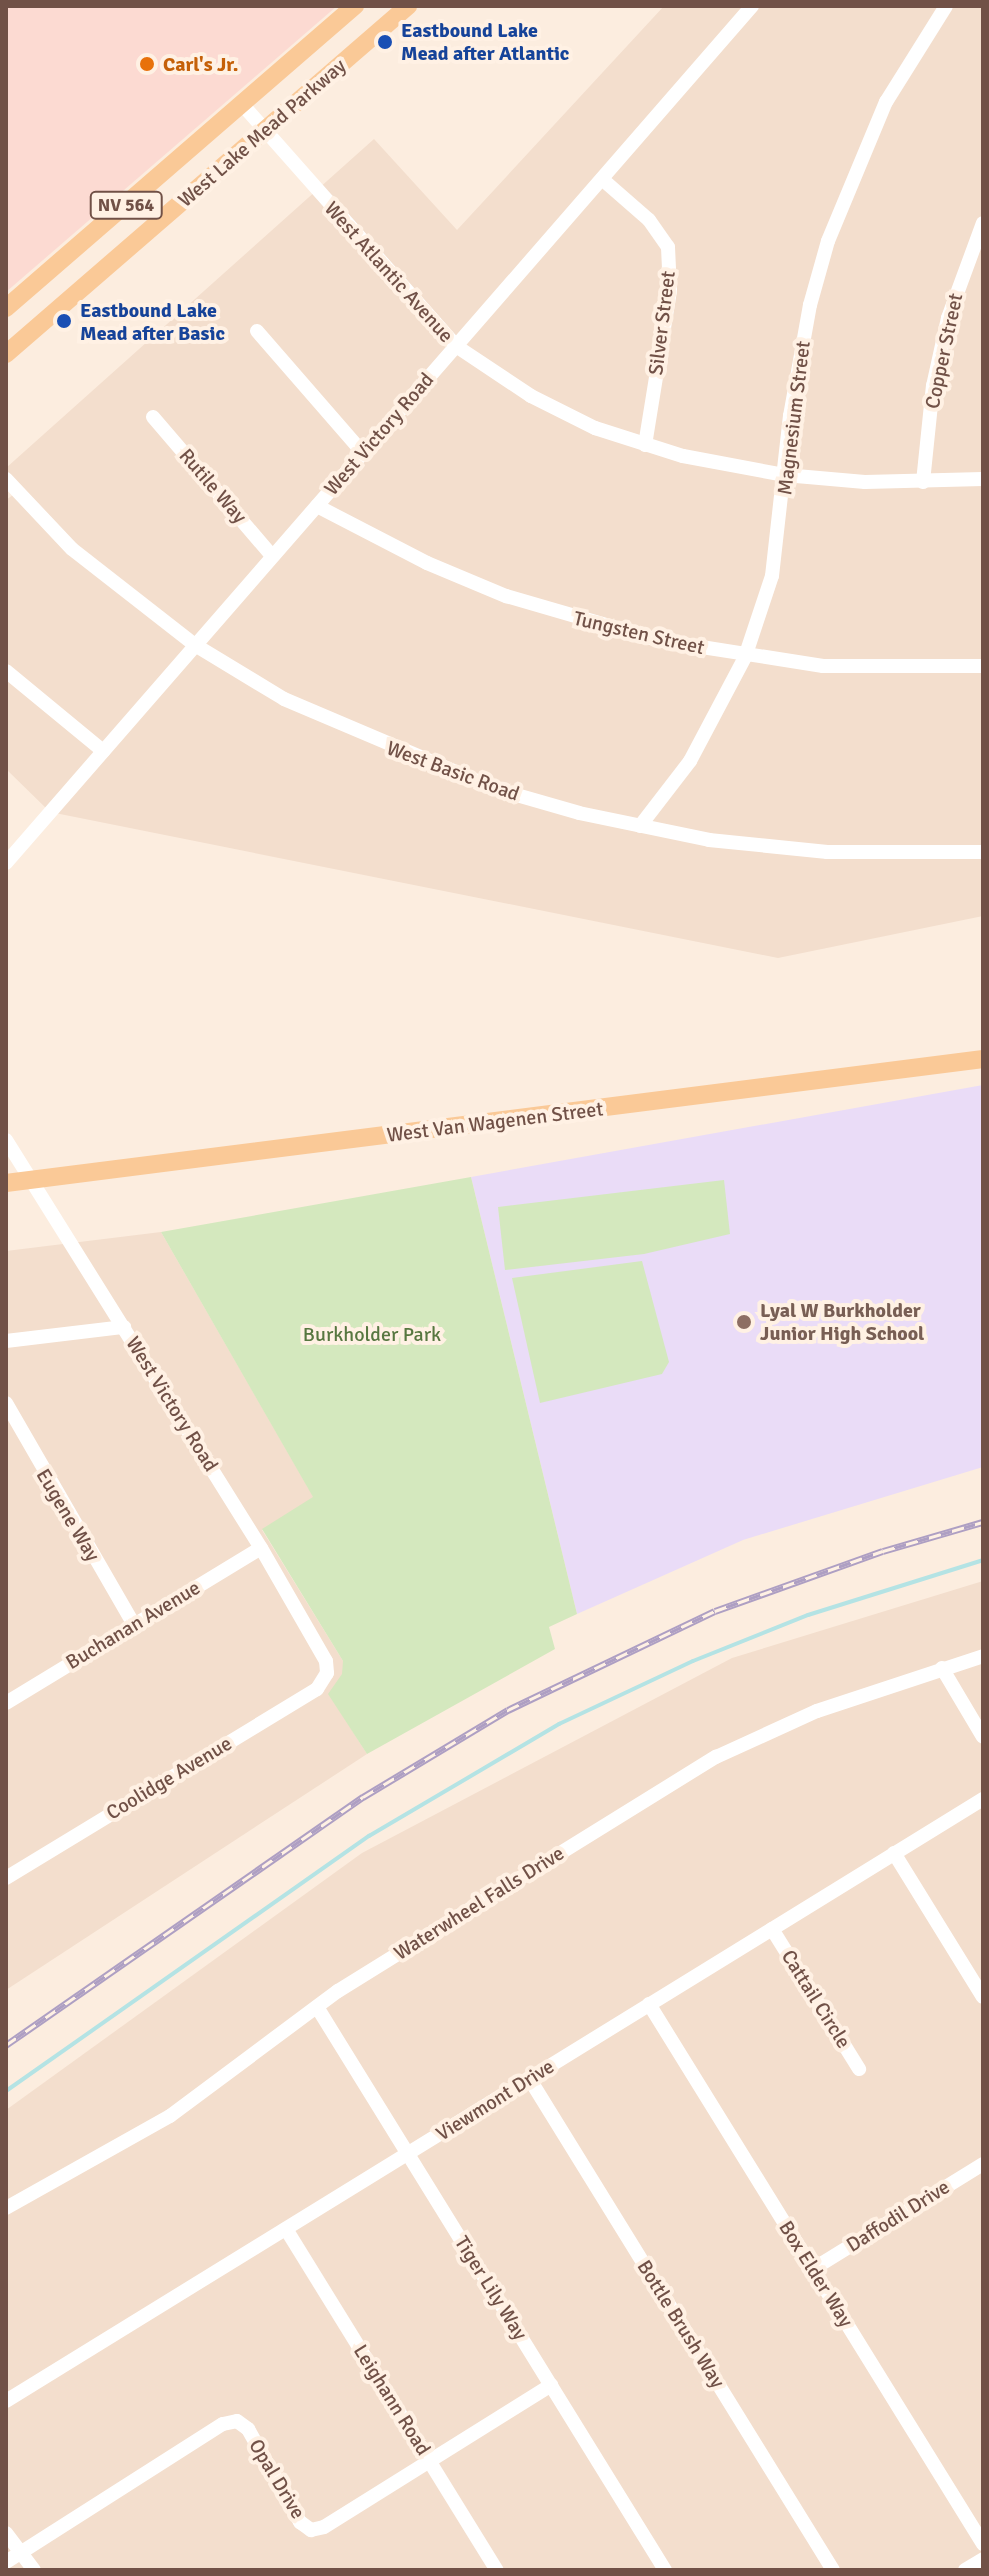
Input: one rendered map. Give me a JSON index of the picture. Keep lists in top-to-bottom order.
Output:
{
  "streets": {
    "main road": ["West Lake Mead Parkway", "NV 564", "West Van Wagenen Street"],
    "street": [
      "West Atlantic Avenue",
      "Silver Street",
      "Copper Street",
      "Magnesium Street",
      "West Victory Road",
      "Rutile Way",
      "Tungsten Street",
      "West Basic Road",
      "Eugene Way",
      "Buchanan Avenue",
      "Coolidge Avenue",
      "Waterwheel Falls Drive",
      "Cattail Circle",
      "Viewmont Drive",
      "Daffodil Drive",
      "Box Elder Way",
      "Tiger Lily Way",
      "Bottle Brush Way",
      "Leighann Road",
      "Opal Drive"
    ]
  },
  "crossings": [
    ["West Lake Mead Parkway", "West Atlantic Avenue"],
    ["West Atlantic Avenue", "Silver Street"],
    ["West Atlantic Avenue", "Copper Street"],
    ["West Atlantic Avenue", "Magnesium Street"],
    ["West Atlantic Avenue", "West Victory Road"],
    ["Silver Street", "West Victory Road"],
    ["Magnesium Street", "Tungsten Street"],
    ["Magnesium Street", "West Basic Road"],
    ["West Victory Road", "Rutile Way"],
    ["West Victory Road", "Tungsten Street"],
    ["West Victory Road", "West Basic Road"],
    ["West Victory Road", "West Van Wagenen Street"],
    ["West Victory Road", "Buchanan Avenue"],
    ["West Victory Road", "Coolidge Avenue"],
    ["Eugene Way", "Buchanan Avenue"],
    ["Waterwheel Falls Drive", "Tiger Lily Way"],
    ["Cattail Circle", "Viewmont Drive"],
    ["Viewmont Drive", "Box Elder Way"],
    ["Viewmont Drive", "Tiger Lily Way"],
    ["Viewmont Drive", "Bottle Brush Way"],
    ["Viewmont Drive", "Leighann Road"],
    ["Daffodil Drive", "Box Elder Way"],
    ["Tiger Lily Way", "Opal Drive"],
    ["Leighann Road", "Opal Drive"]
  ],
  "parks": ["Burkholder Park"],
  "places": [
    "Eastbound Lake Mead after Atlantic",
    "Carl's Jr.",
    "Eastbound Lake Mead after Basic",
    "Lyal W Burkholder Junior High School"
  ]
}
